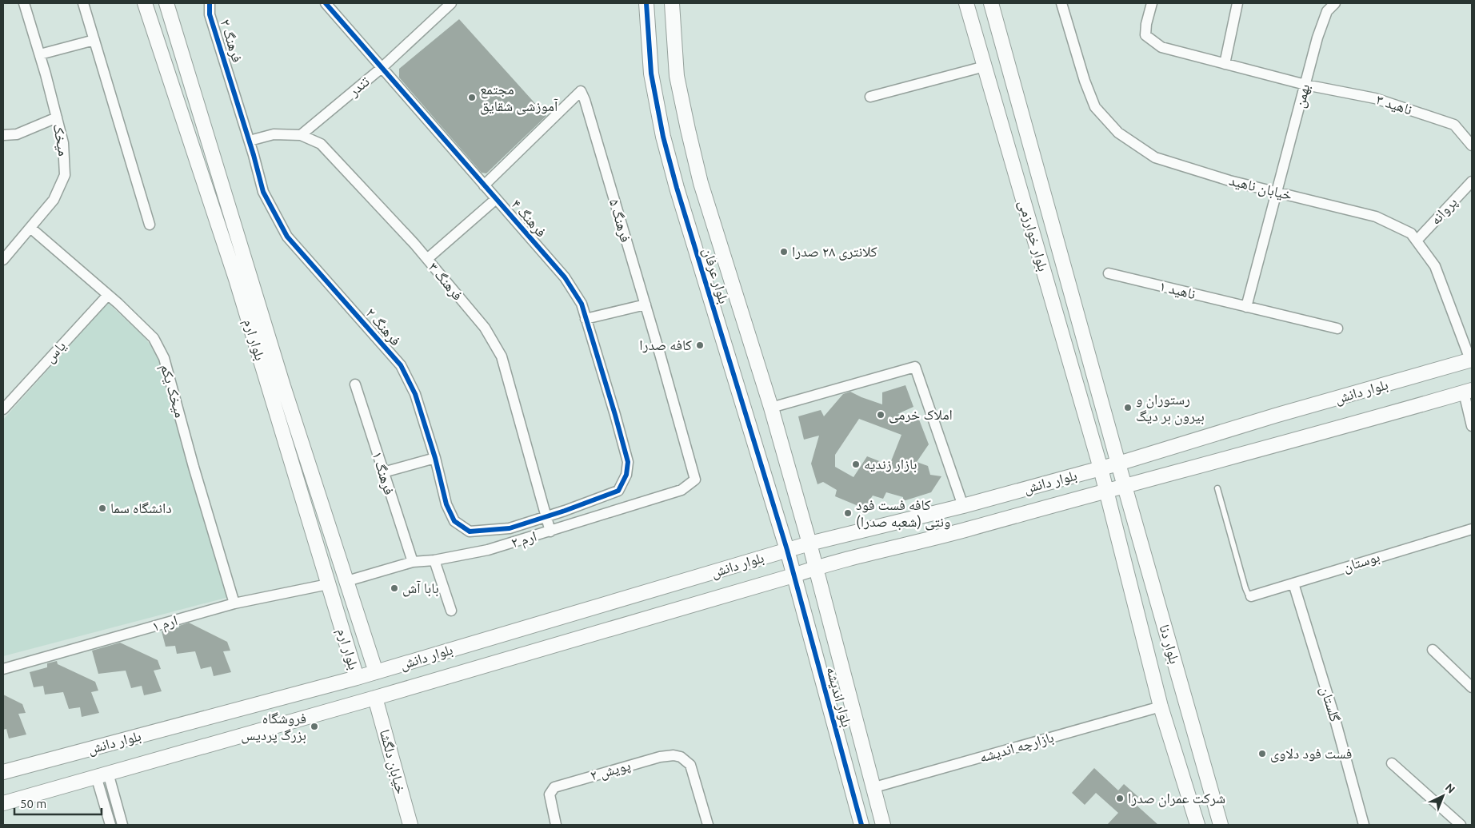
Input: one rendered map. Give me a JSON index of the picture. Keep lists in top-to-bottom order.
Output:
{
  "streets": {
    "main road": [
      "بلوار خوارزمی",
      "بلوار عرفان",
      "بلوار ارم",
      "بلوار دانش",
      "بلوار دنا",
      "بلوار اندیشه",
      "خیابان دلگشا"
    ],
    "street": [
      "فرهنگ ۲",
      "تندر",
      "بهمن",
      "ناهید ۳",
      "میخک",
      "خیابان ناهید",
      "پروانه",
      "فرهنگ ۴",
      "فرهنگ ۵",
      "فرهنگ ۳",
      "ناهید ۱",
      "یاس",
      "میخک یکم",
      "فرهنگ ۱",
      "ارم ۲",
      "بوستان",
      "ارم ۱",
      "گلستان",
      "بازارچه اندیشه",
      "پویش ۲"
    ]
  },
  "crossings": [
    ["فرهنگ ۲", "فرهنگ ۴"],
    ["فرهنگ ۲", "فرهنگ ۳"],
    ["تندر", "فرهنگ ۴"],
    ["تندر", "فرهنگ ۳"],
    ["بهمن", "ناهید ۳"],
    ["بهمن", "خیابان ناهید"],
    ["میخک", "میخک یکم"],
    ["خیابان ناهید", "پروانه"],
    ["خیابان ناهید", "بلوار دانش"],
    ["فرهنگ ۴", "فرهنگ ۵"],
    ["فرهنگ ۵", "ارم ۲"],
    ["بلوار خوارزمی", "بلوار دانش"],
    ["بلوار خوارزمی", "بلوار دنا"],
    ["بلوار عرفان", "بلوار دانش"],
    ["بلوار عرفان", "بلوار اندیشه"],
    ["فرهنگ ۳", "ارم ۲"],
    ["بلوار ارم", "بلوار دانش"],
    ["بلوار ارم", "ارم ۲"],
    ["بلوار ارم", "ارم ۱"],
    ["یاس", "میخک یکم"],
    ["میخک یکم", "ارم ۱"],
    ["بلوار دانش", "بلوار دنا"],
    ["بلوار دانش", "بلوار اندیشه"],
    ["بلوار دانش", "خیابان دلگشا"],
    ["فرهنگ ۱", "ارم ۲"],
    ["بوستان", "گلستان"],
    ["بلوار دنا", "بازارچه اندیشه"],
    ["بلوار اندیشه", "بازارچه اندیشه"]
  ],
  "places": [
    "مجتمع آموزشی شقایق",
    "کلانتری ۲۸ صدرا",
    "کافه صدرا",
    "رستوران و بیرون بر دیگ",
    "املاک خرمی",
    "بازار زندیه",
    "دانشگاه سما",
    "کافه فست فود ونتی (شعبه صدرا)",
    "بابا آش",
    "فروشگاه بزرگ پردیس",
    "فست فود دلاوی",
    "شرکت عمران صدرا"
  ],
  "scale_bar": "50 m",
  "north": "top right"
}
